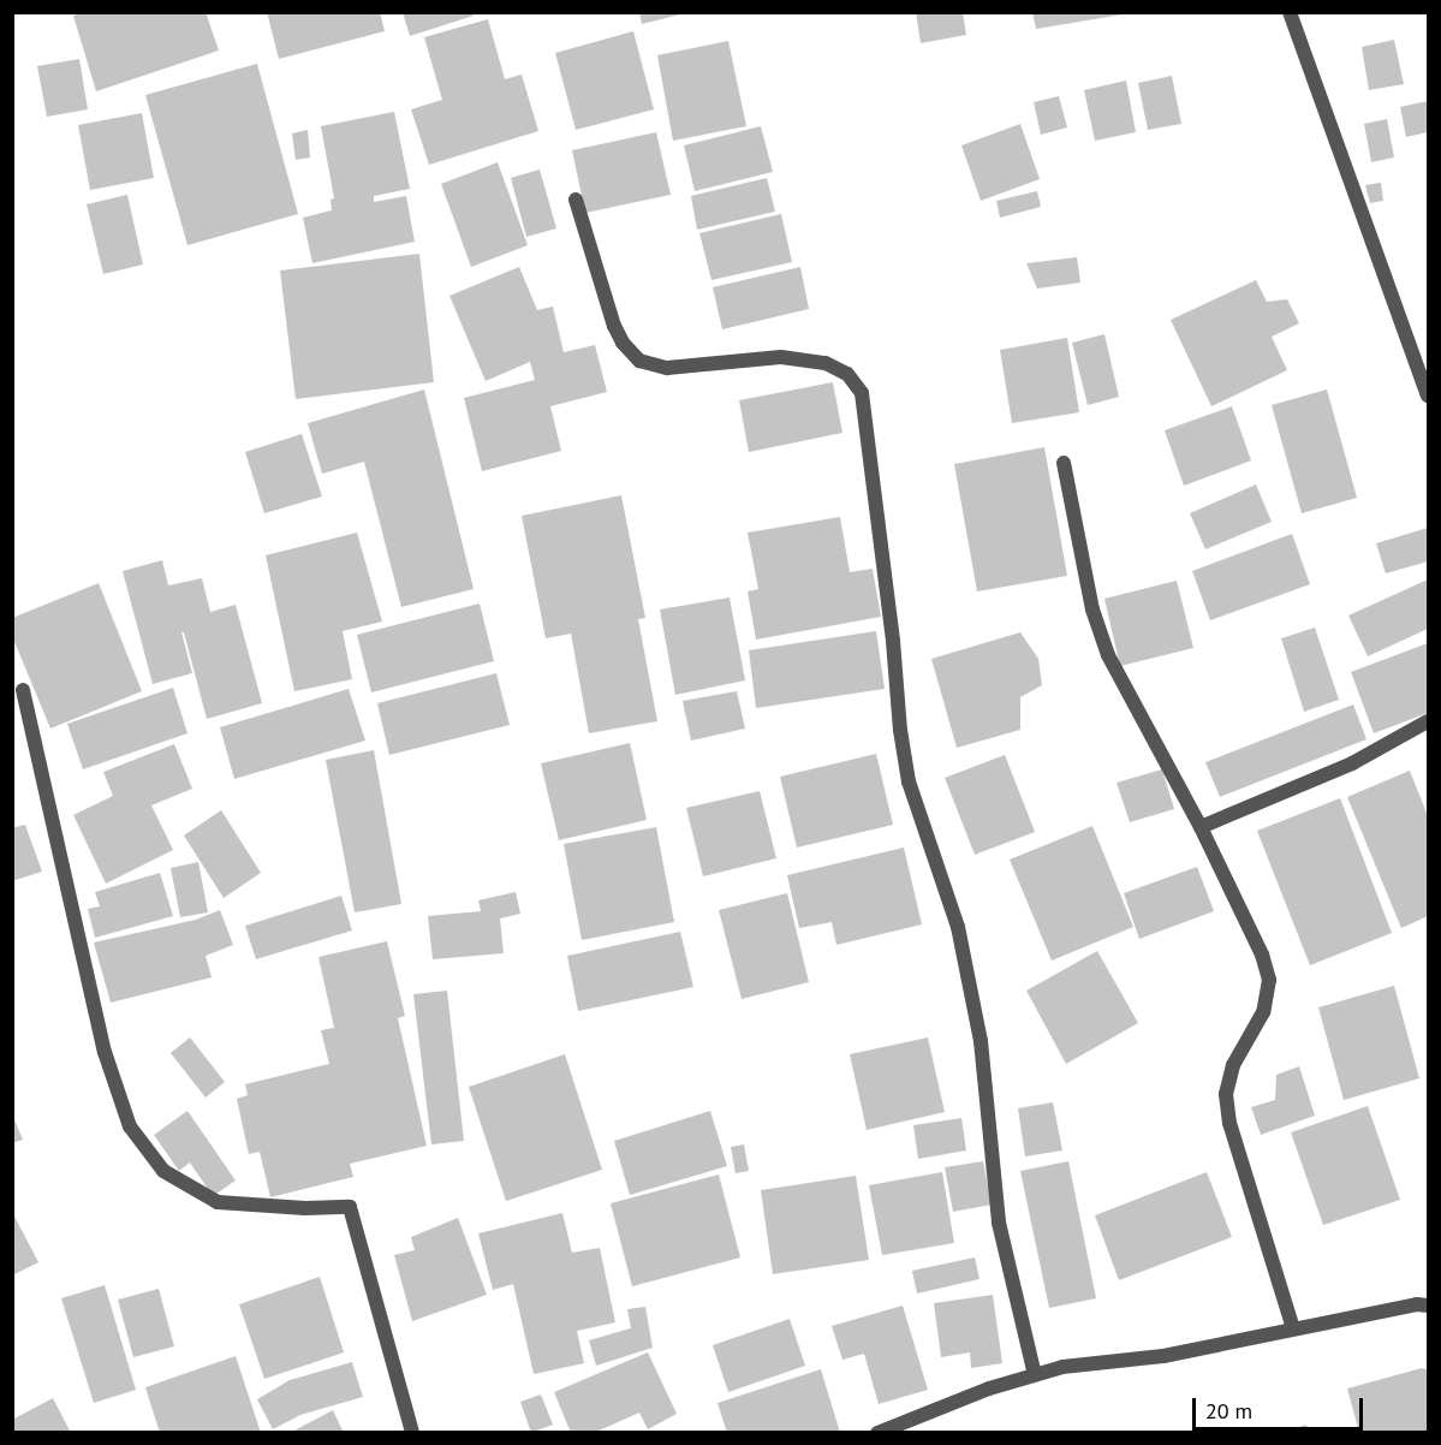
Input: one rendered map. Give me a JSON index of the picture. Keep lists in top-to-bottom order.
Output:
{
  "scale_bar": "20 m"
}
